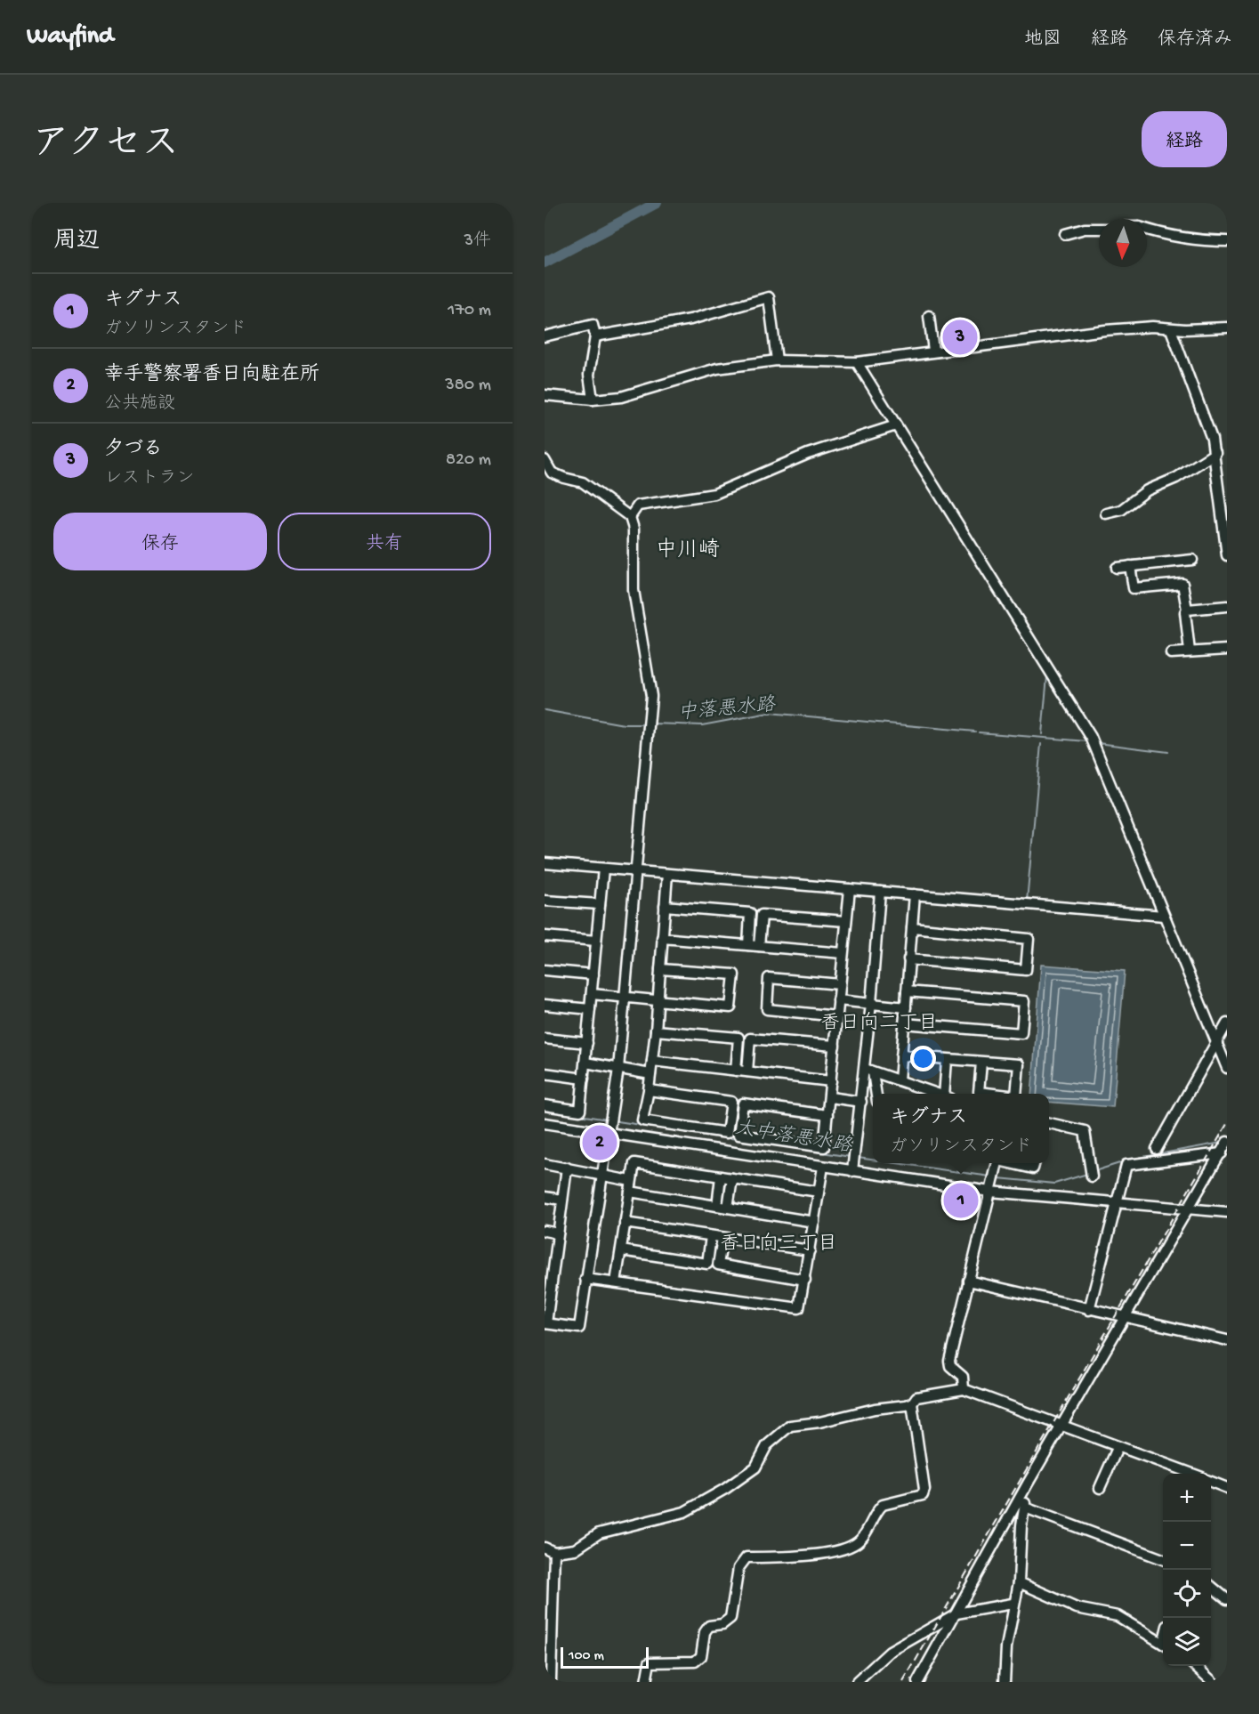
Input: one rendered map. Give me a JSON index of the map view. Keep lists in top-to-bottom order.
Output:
{
  "districts": ["中川崎", "香日向二丁目", "香日向三丁目"],
  "water": ["中落悪水路", "大中落悪水路"],
  "scale_bar": "100 m",
  "north": "bottom",
  "page": {
    "header": "Wayfind",
    "nav": ["地図", "経路", "保存済み"],
    "title": "アクセス",
    "buttons": [
      "経路",
      ["保存", "共有"]
    ],
    "heading": ["周辺", "3件"],
    "list": [
      {
        "mark": "1",
        "name": "キグナス",
        "note": "ガソリンスタンド",
        "value": "170 m"
      },
      {
        "mark": "2",
        "name": "幸手警察署香日向駐在所",
        "note": "公共施設",
        "value": "380 m"
      },
      {
        "mark": "3",
        "name": "夕づる",
        "note": "レストラン",
        "value": "820 m"
      }
    ],
    "pins": ["3", "2", "1"],
    "popup": ["キグナス", "ガソリンスタンド"],
    "map_buttons": ["+", "−"],
    "scale": "100 m"
  }
}
